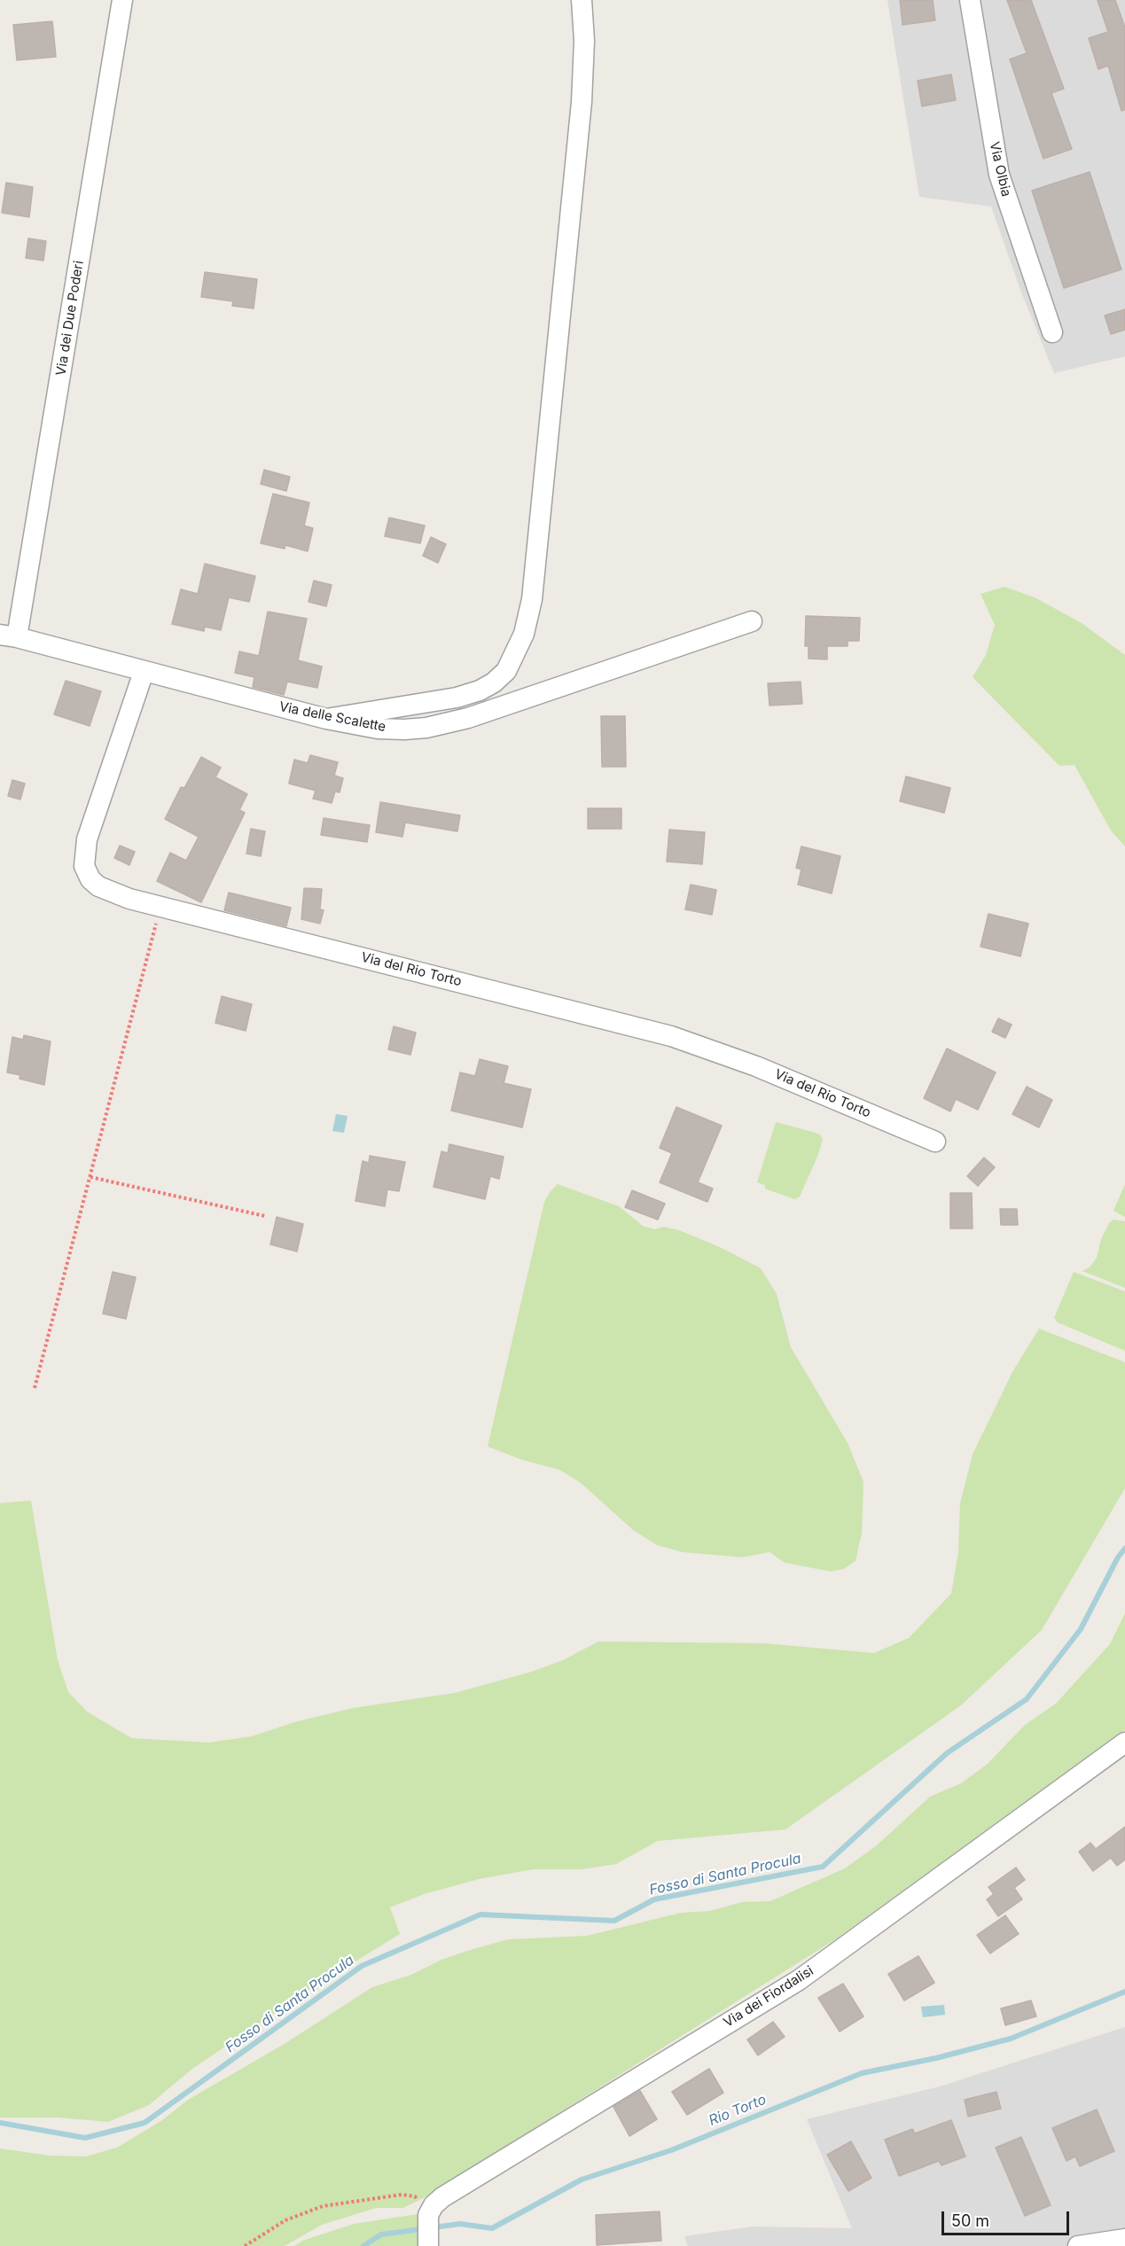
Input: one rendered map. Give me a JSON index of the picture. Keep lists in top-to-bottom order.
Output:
{
  "streets": {
    "street": [
      "Via Olbia",
      "Via dei Due Poderi",
      "Via delle Scalette",
      "Via del Rio Torto",
      "Via dei Fiordalisi"
    ]
  },
  "crossings": [
    ["Via dei Due Poderi", "Via delle Scalette"],
    ["Via delle Scalette", "Via del Rio Torto"]
  ],
  "water": ["Fosso di Santa Procula", "Rio Torto"],
  "scale_bar": "50 m"
}
